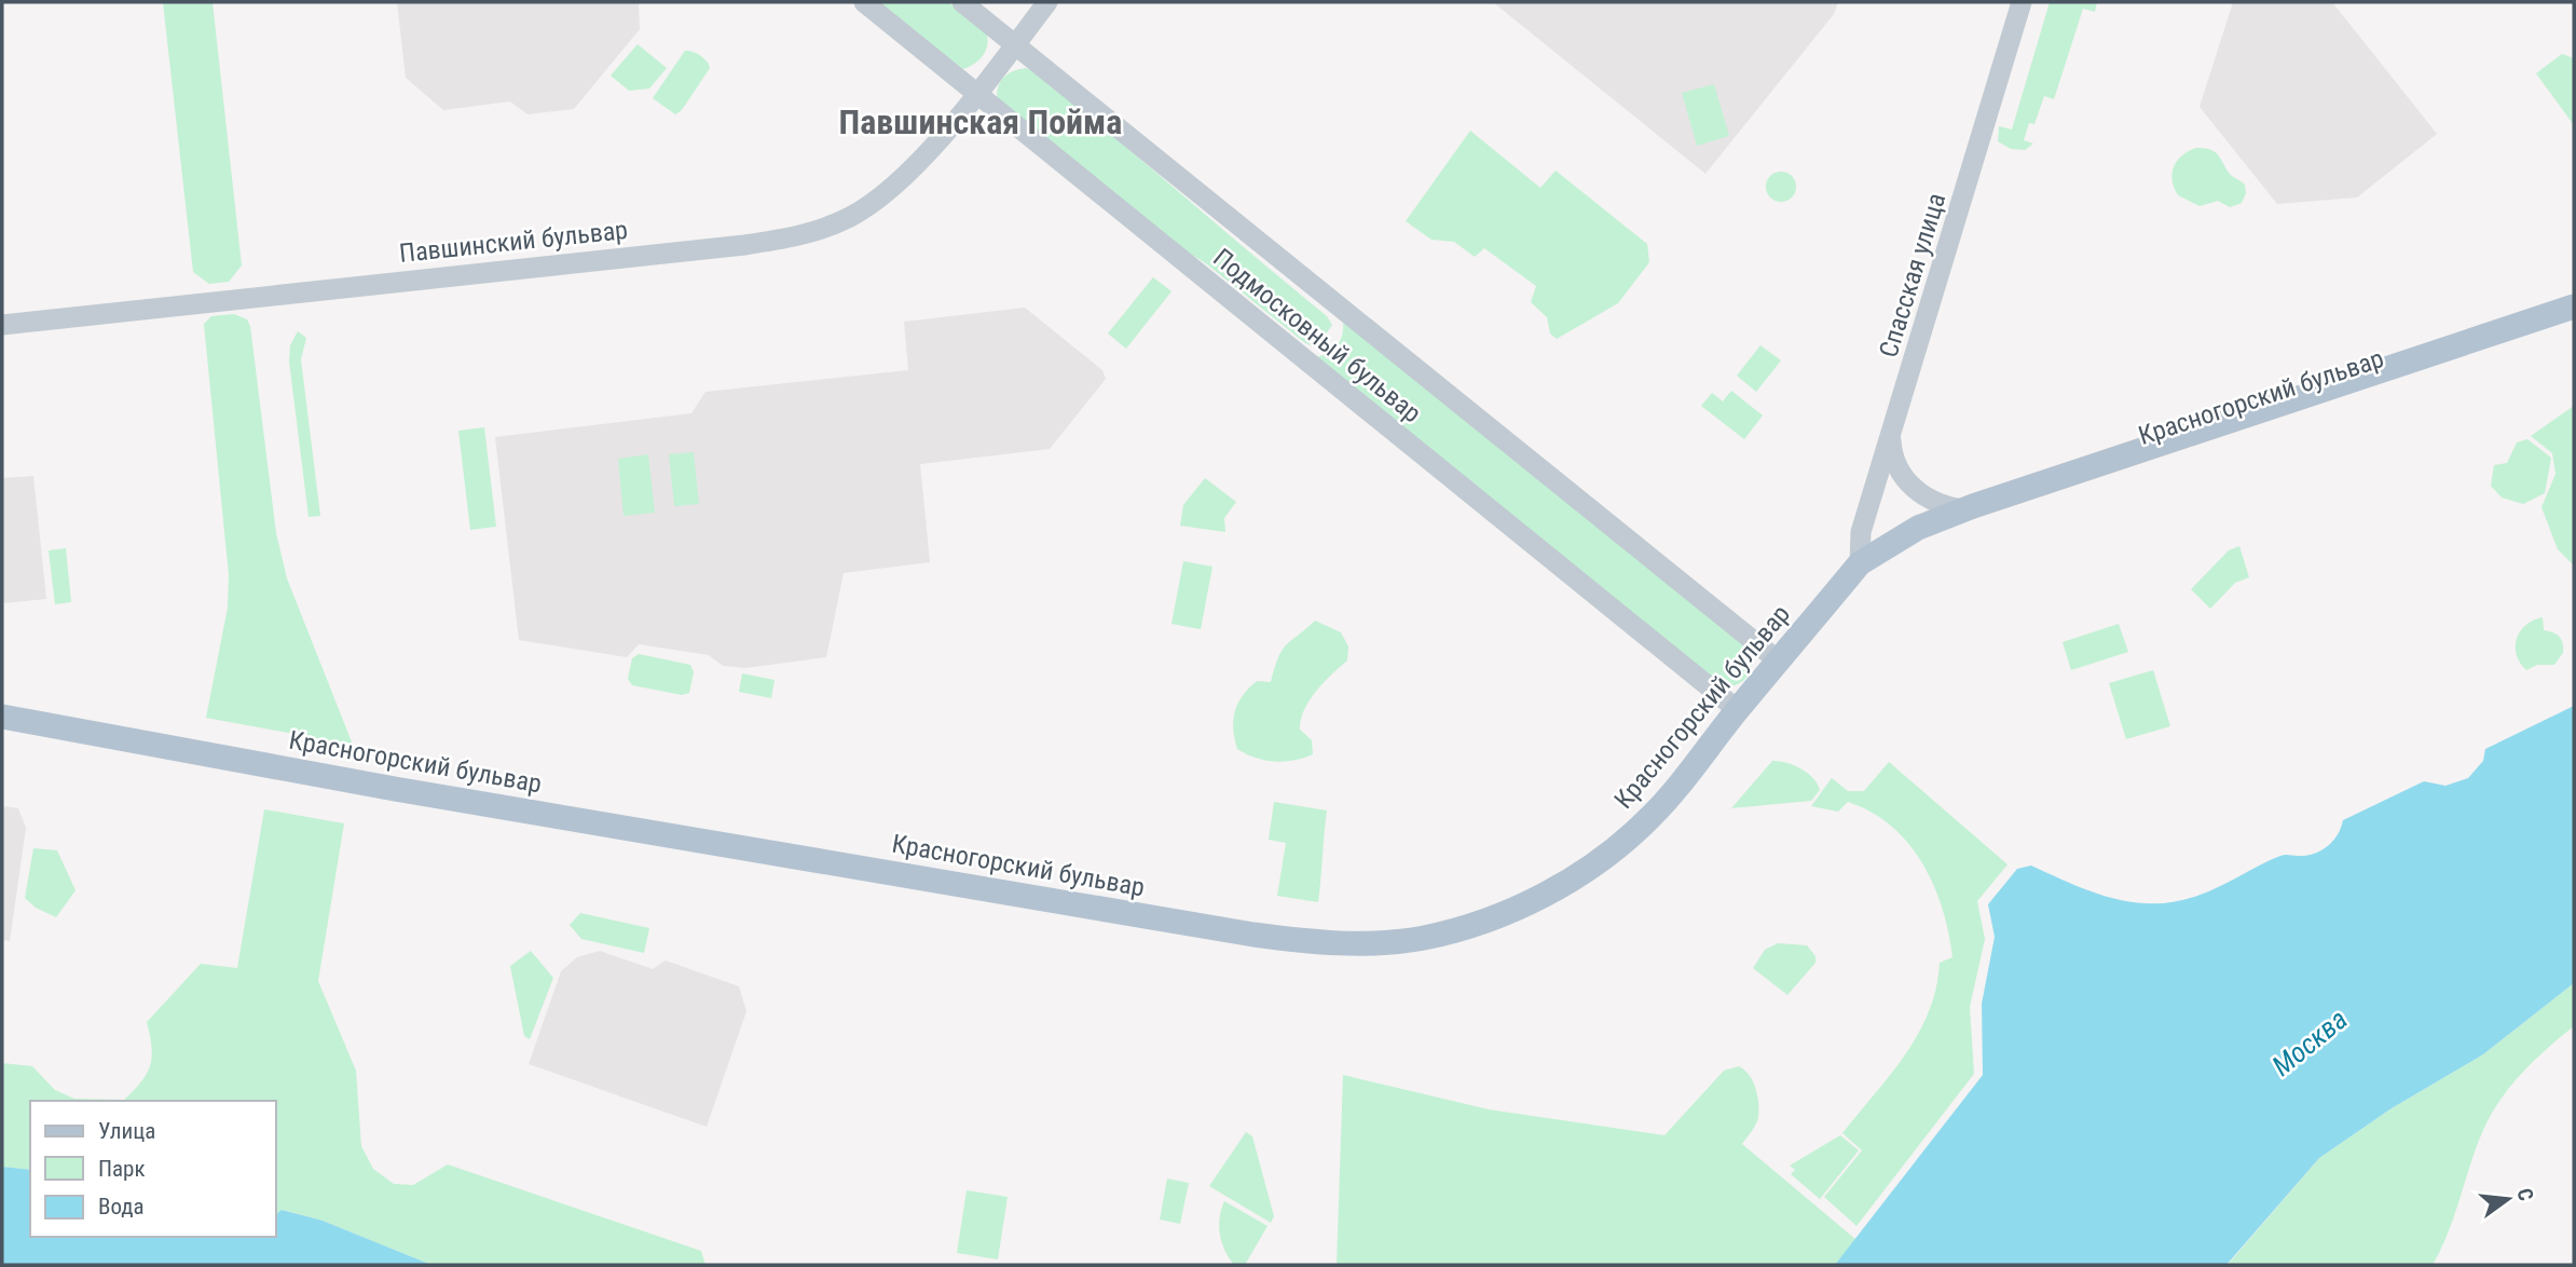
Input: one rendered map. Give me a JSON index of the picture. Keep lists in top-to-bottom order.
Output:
{
  "streets": {
    "main road": ["Красногорский бульвар"],
    "street": ["Павшинский бульвар", "Спасская улица", "Подмосковный бульвар"]
  },
  "crossings": [
    ["Павшинский бульвар", "Подмосковный бульвар"],
    ["Спасская улица", "Красногорский бульвар"],
    ["Подмосковный бульвар", "Красногорский бульвар"]
  ],
  "districts": ["Павшинская Пойма"],
  "water": ["Москва"],
  "legend": ["Улица", "Парк", "Вода"],
  "north": "right"
}
